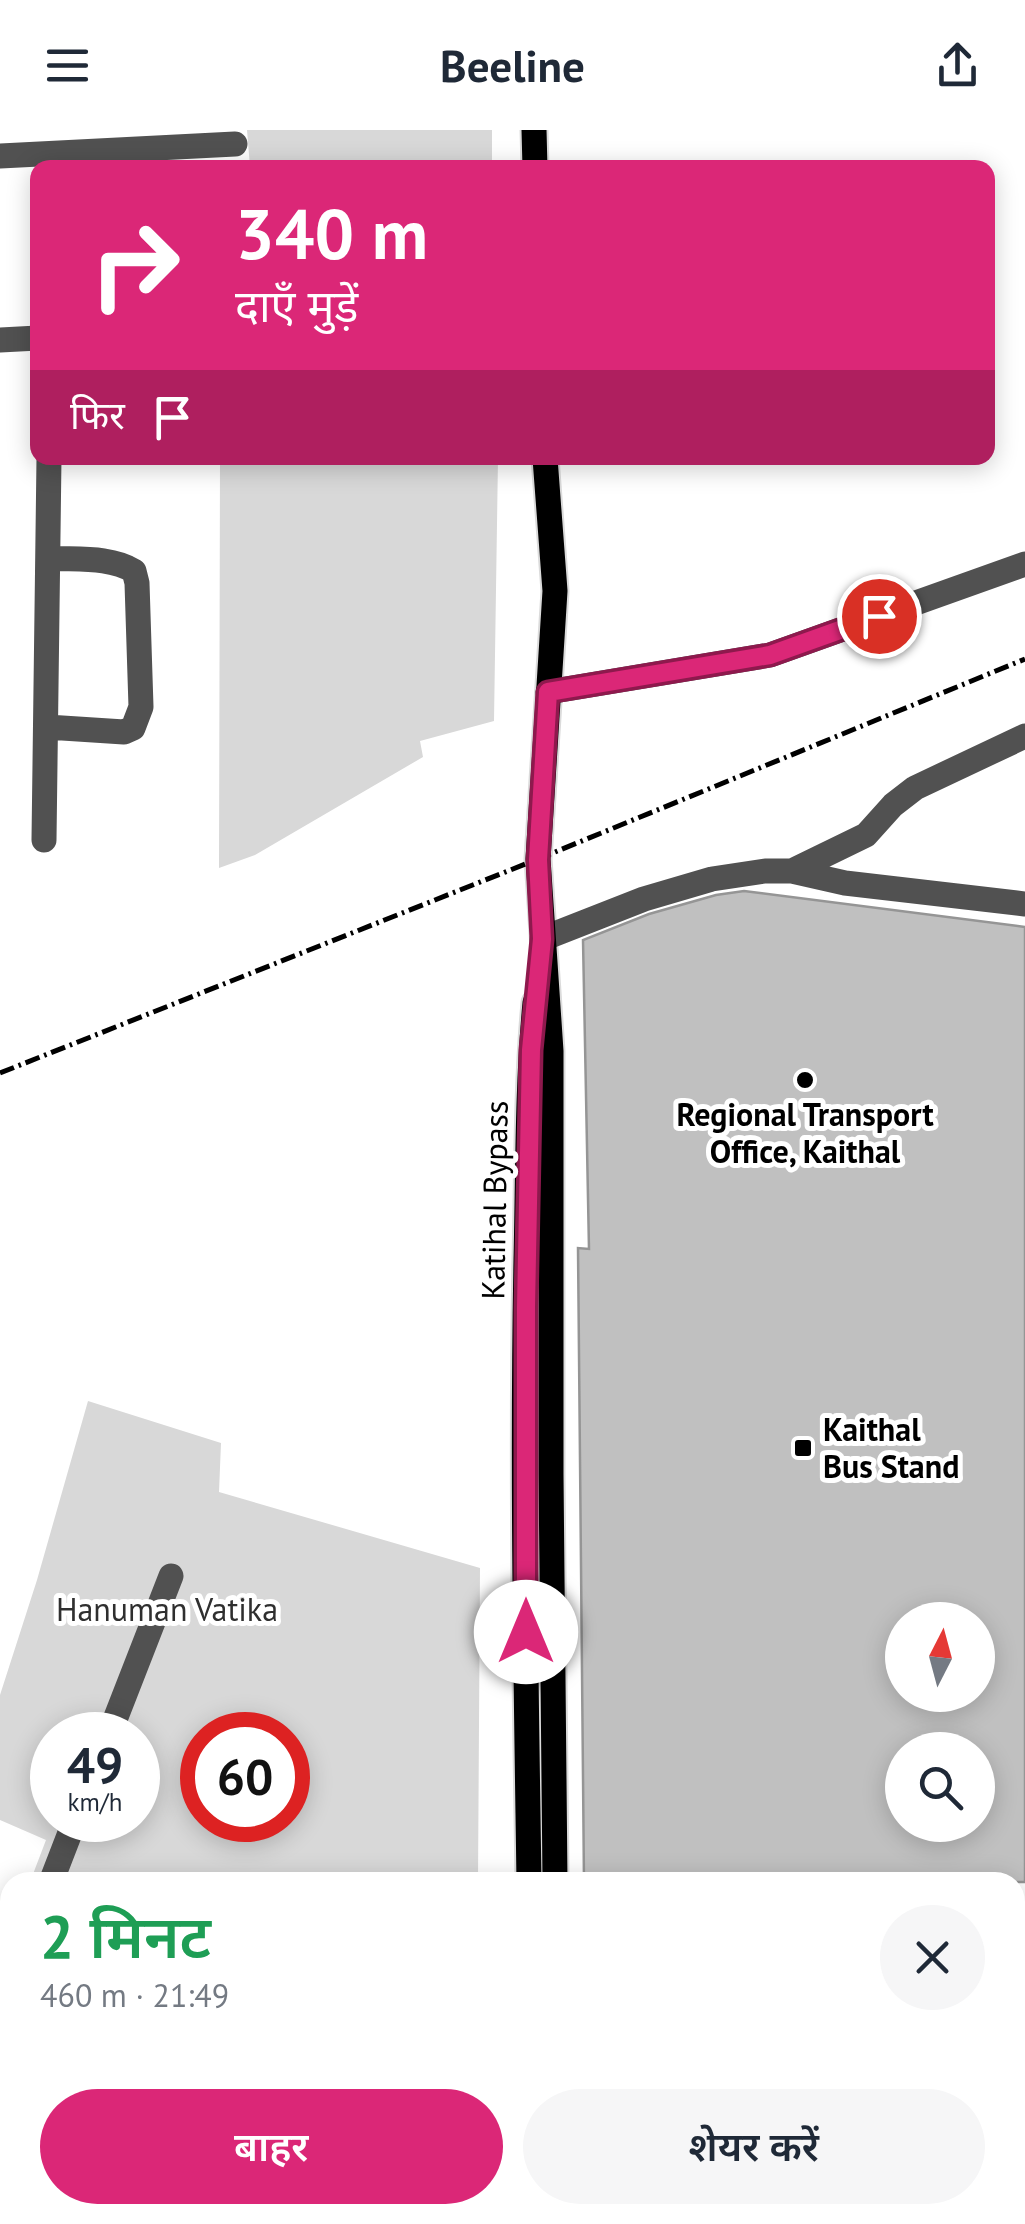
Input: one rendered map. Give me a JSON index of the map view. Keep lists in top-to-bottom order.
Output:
{
  "streets": {
    "main road": ["Katihal Bypass"]
  },
  "parks": ["Hanuman Vatika"],
  "places": {
    "other": ["Regional Transport Office, Kaithal"],
    "transit": ["Kaithal Bus Stand"]
  },
  "north": "top",
  "page": {
    "header": "Beeline",
    "turn": ["340 m", "दाएँ मुड़ें"],
    "then": "फिर",
    "speed": "49 km/h",
    "limit": "60",
    "heading": ["2 मिनट", "460 m · 21:49"],
    "buttons": ["बाहर", "शेयर करें"]
  }
}
